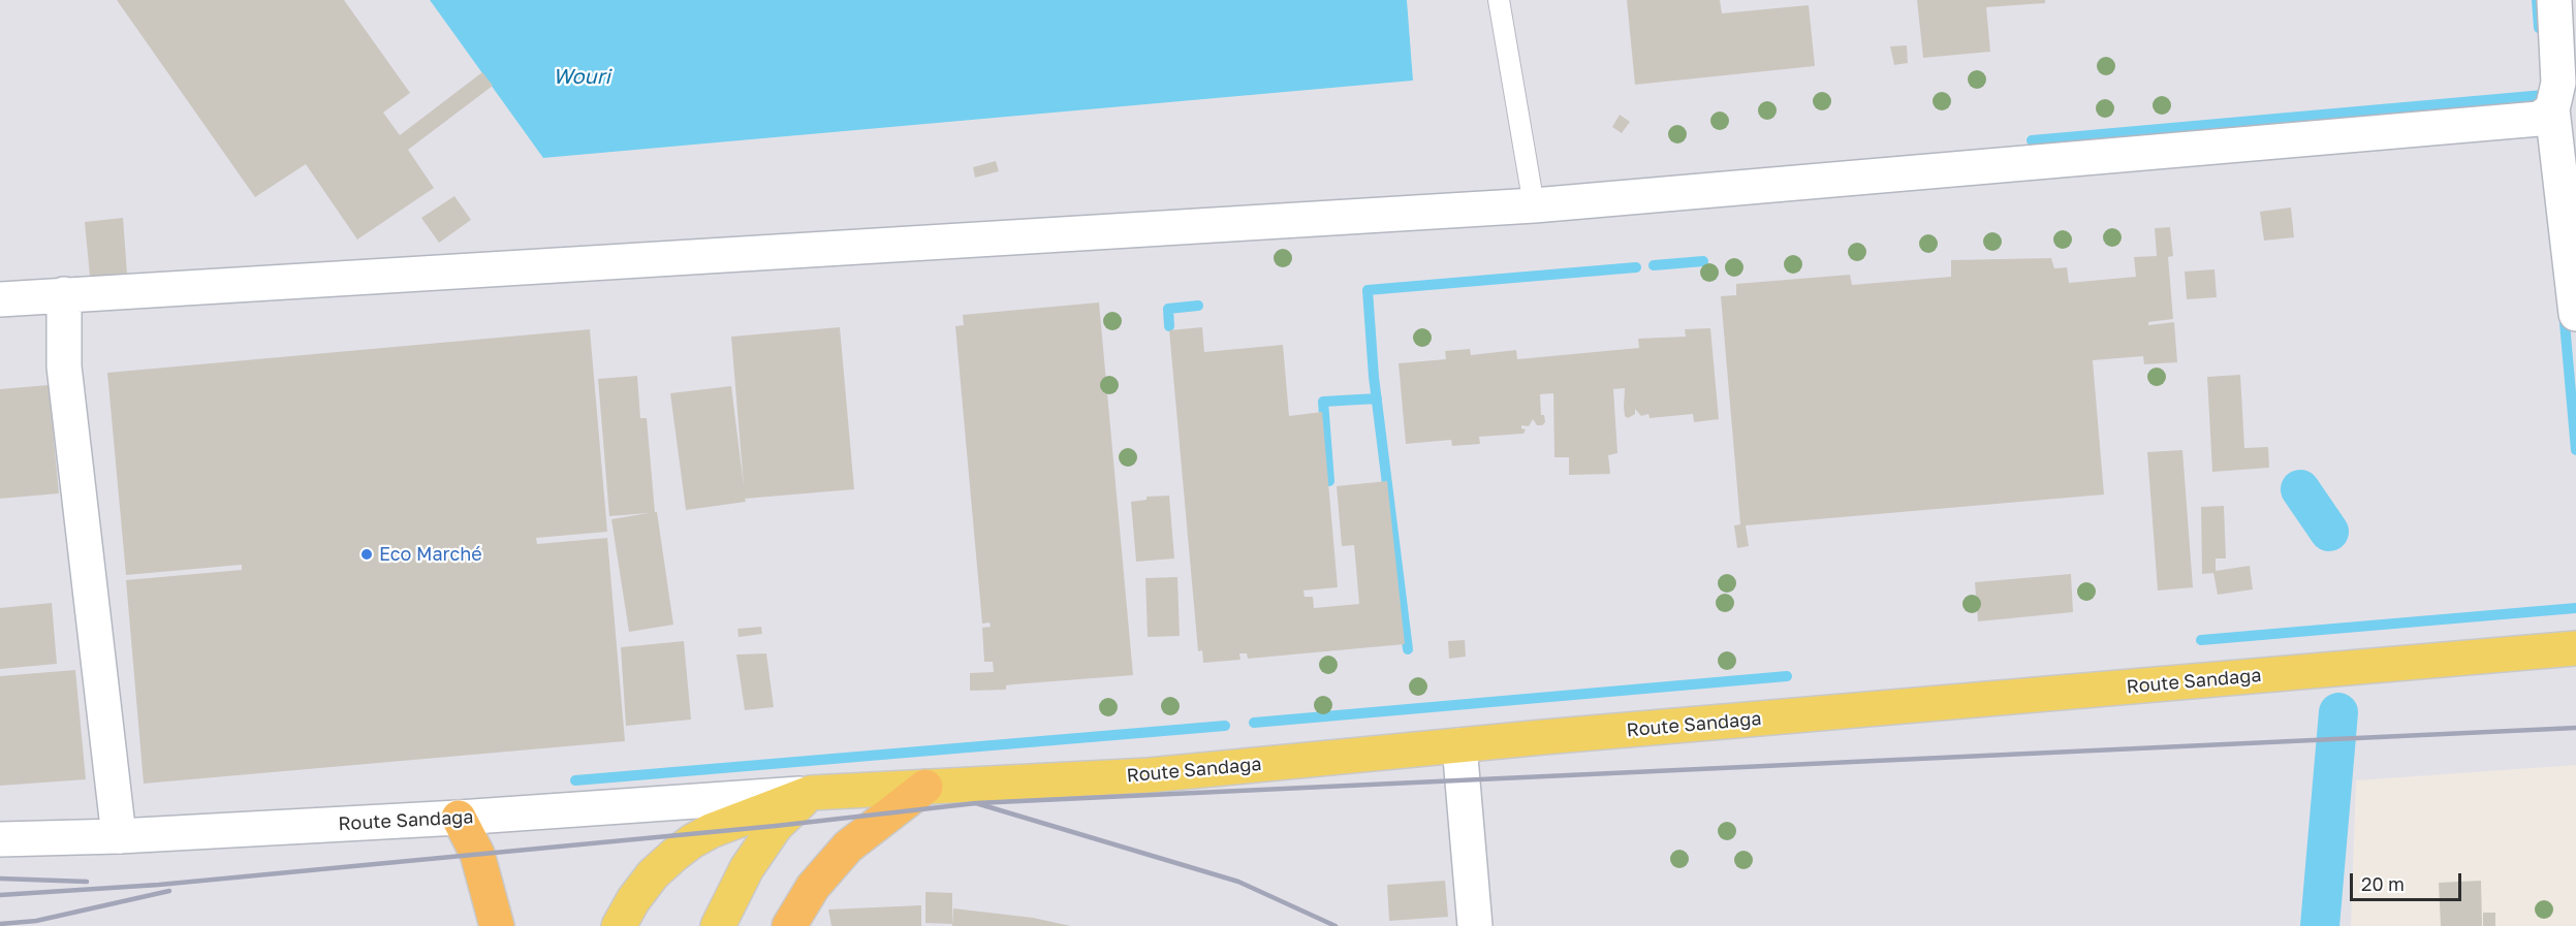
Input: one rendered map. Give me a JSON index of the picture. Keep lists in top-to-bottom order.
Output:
{
  "streets": {
    "main road": ["Route Sandaga"]
  },
  "water": ["Wouri"],
  "places": ["Eco Marché"],
  "scale_bar": "20 m"
}
